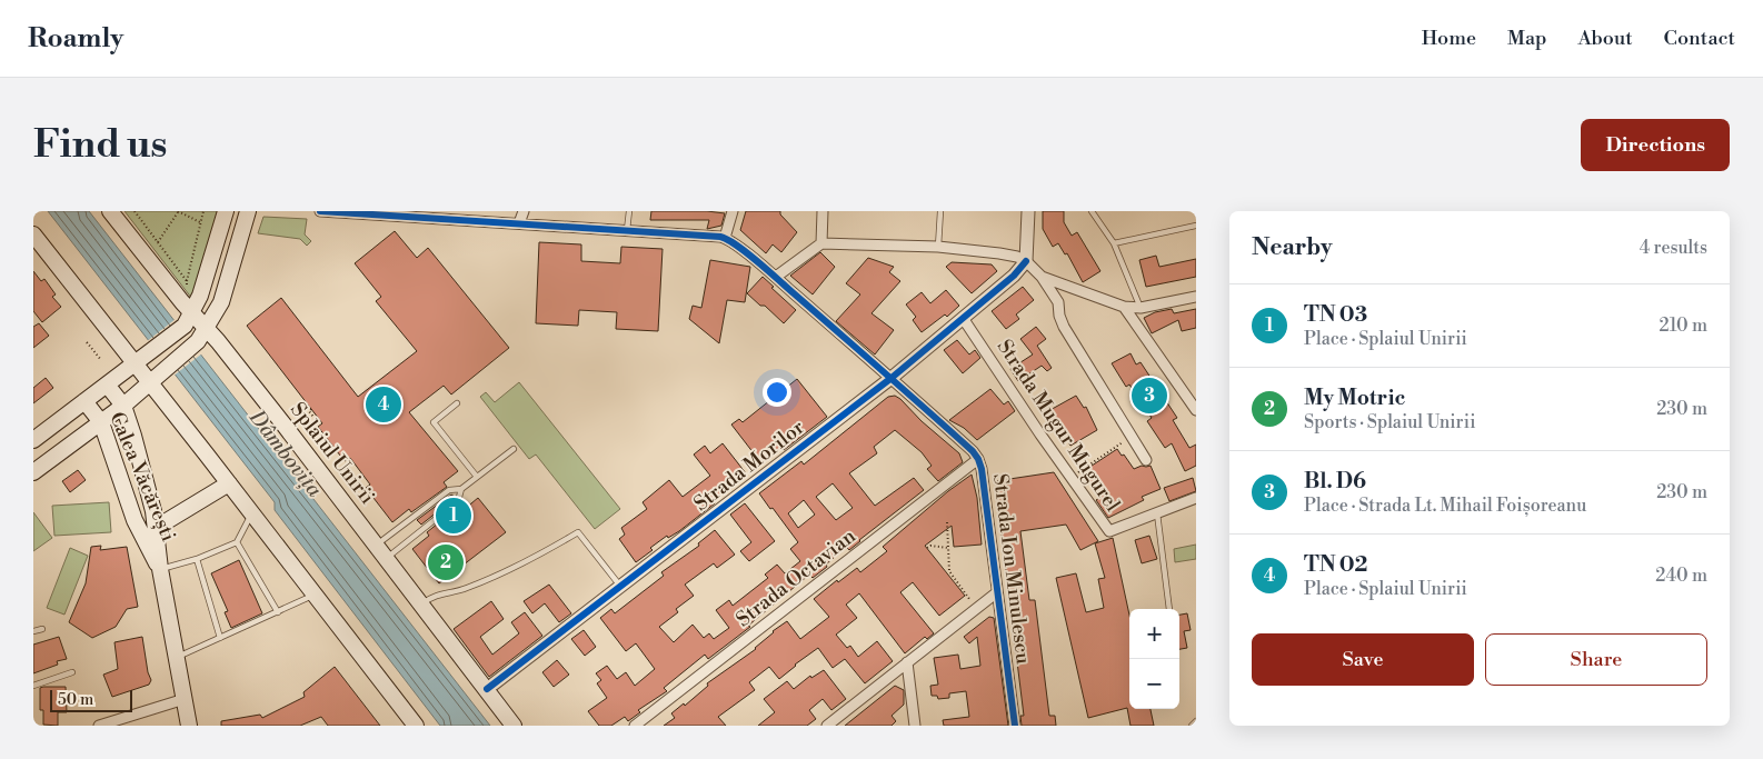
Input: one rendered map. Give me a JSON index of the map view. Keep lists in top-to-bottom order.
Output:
{
  "streets": {
    "main road": ["Splaiul Unirii", "Calea Văcărești"],
    "street": [
      "Strada Mugur Mugurel",
      "Strada Morilor",
      "Strada Ion Minulescu",
      "Strada Octavian"
    ]
  },
  "crossings": [
    ["Strada Mugur Mugurel", "Strada Morilor"],
    ["Splaiul Unirii", "Strada Morilor"],
    ["Strada Morilor", "Strada Ion Minulescu"],
    ["Strada Ion Minulescu", "Strada Octavian"]
  ],
  "water": ["Dâmbovița"],
  "scale_bar": "50 m",
  "page": {
    "header": "Roamly",
    "nav": [
      "Home",
      "Map",
      "About",
      "Contact"
    ],
    "buttons": [
      "Directions",
      ["Save", "Share"]
    ],
    "title": "Find us",
    "heading": ["Nearby", "4 results"],
    "list": [
      {
        "mark": "1",
        "name": "TN 03",
        "note": "Place · Splaiul Unirii",
        "value": "210 m"
      },
      {
        "mark": "2",
        "name": "My Motric",
        "note": "Sports · Splaiul Unirii",
        "value": "230 m"
      },
      {
        "mark": "3",
        "name": "Bl. D6",
        "note": "Place · Strada Lt. Mihail Foișoreanu",
        "value": "230 m"
      },
      {
        "mark": "4",
        "name": "TN 02",
        "note": "Place · Splaiul Unirii",
        "value": "240 m"
      }
    ],
    "pins": [
      "3",
      "4",
      "1",
      "2"
    ],
    "map_buttons": ["+", "−"],
    "scale": "50 m"
  }
}
